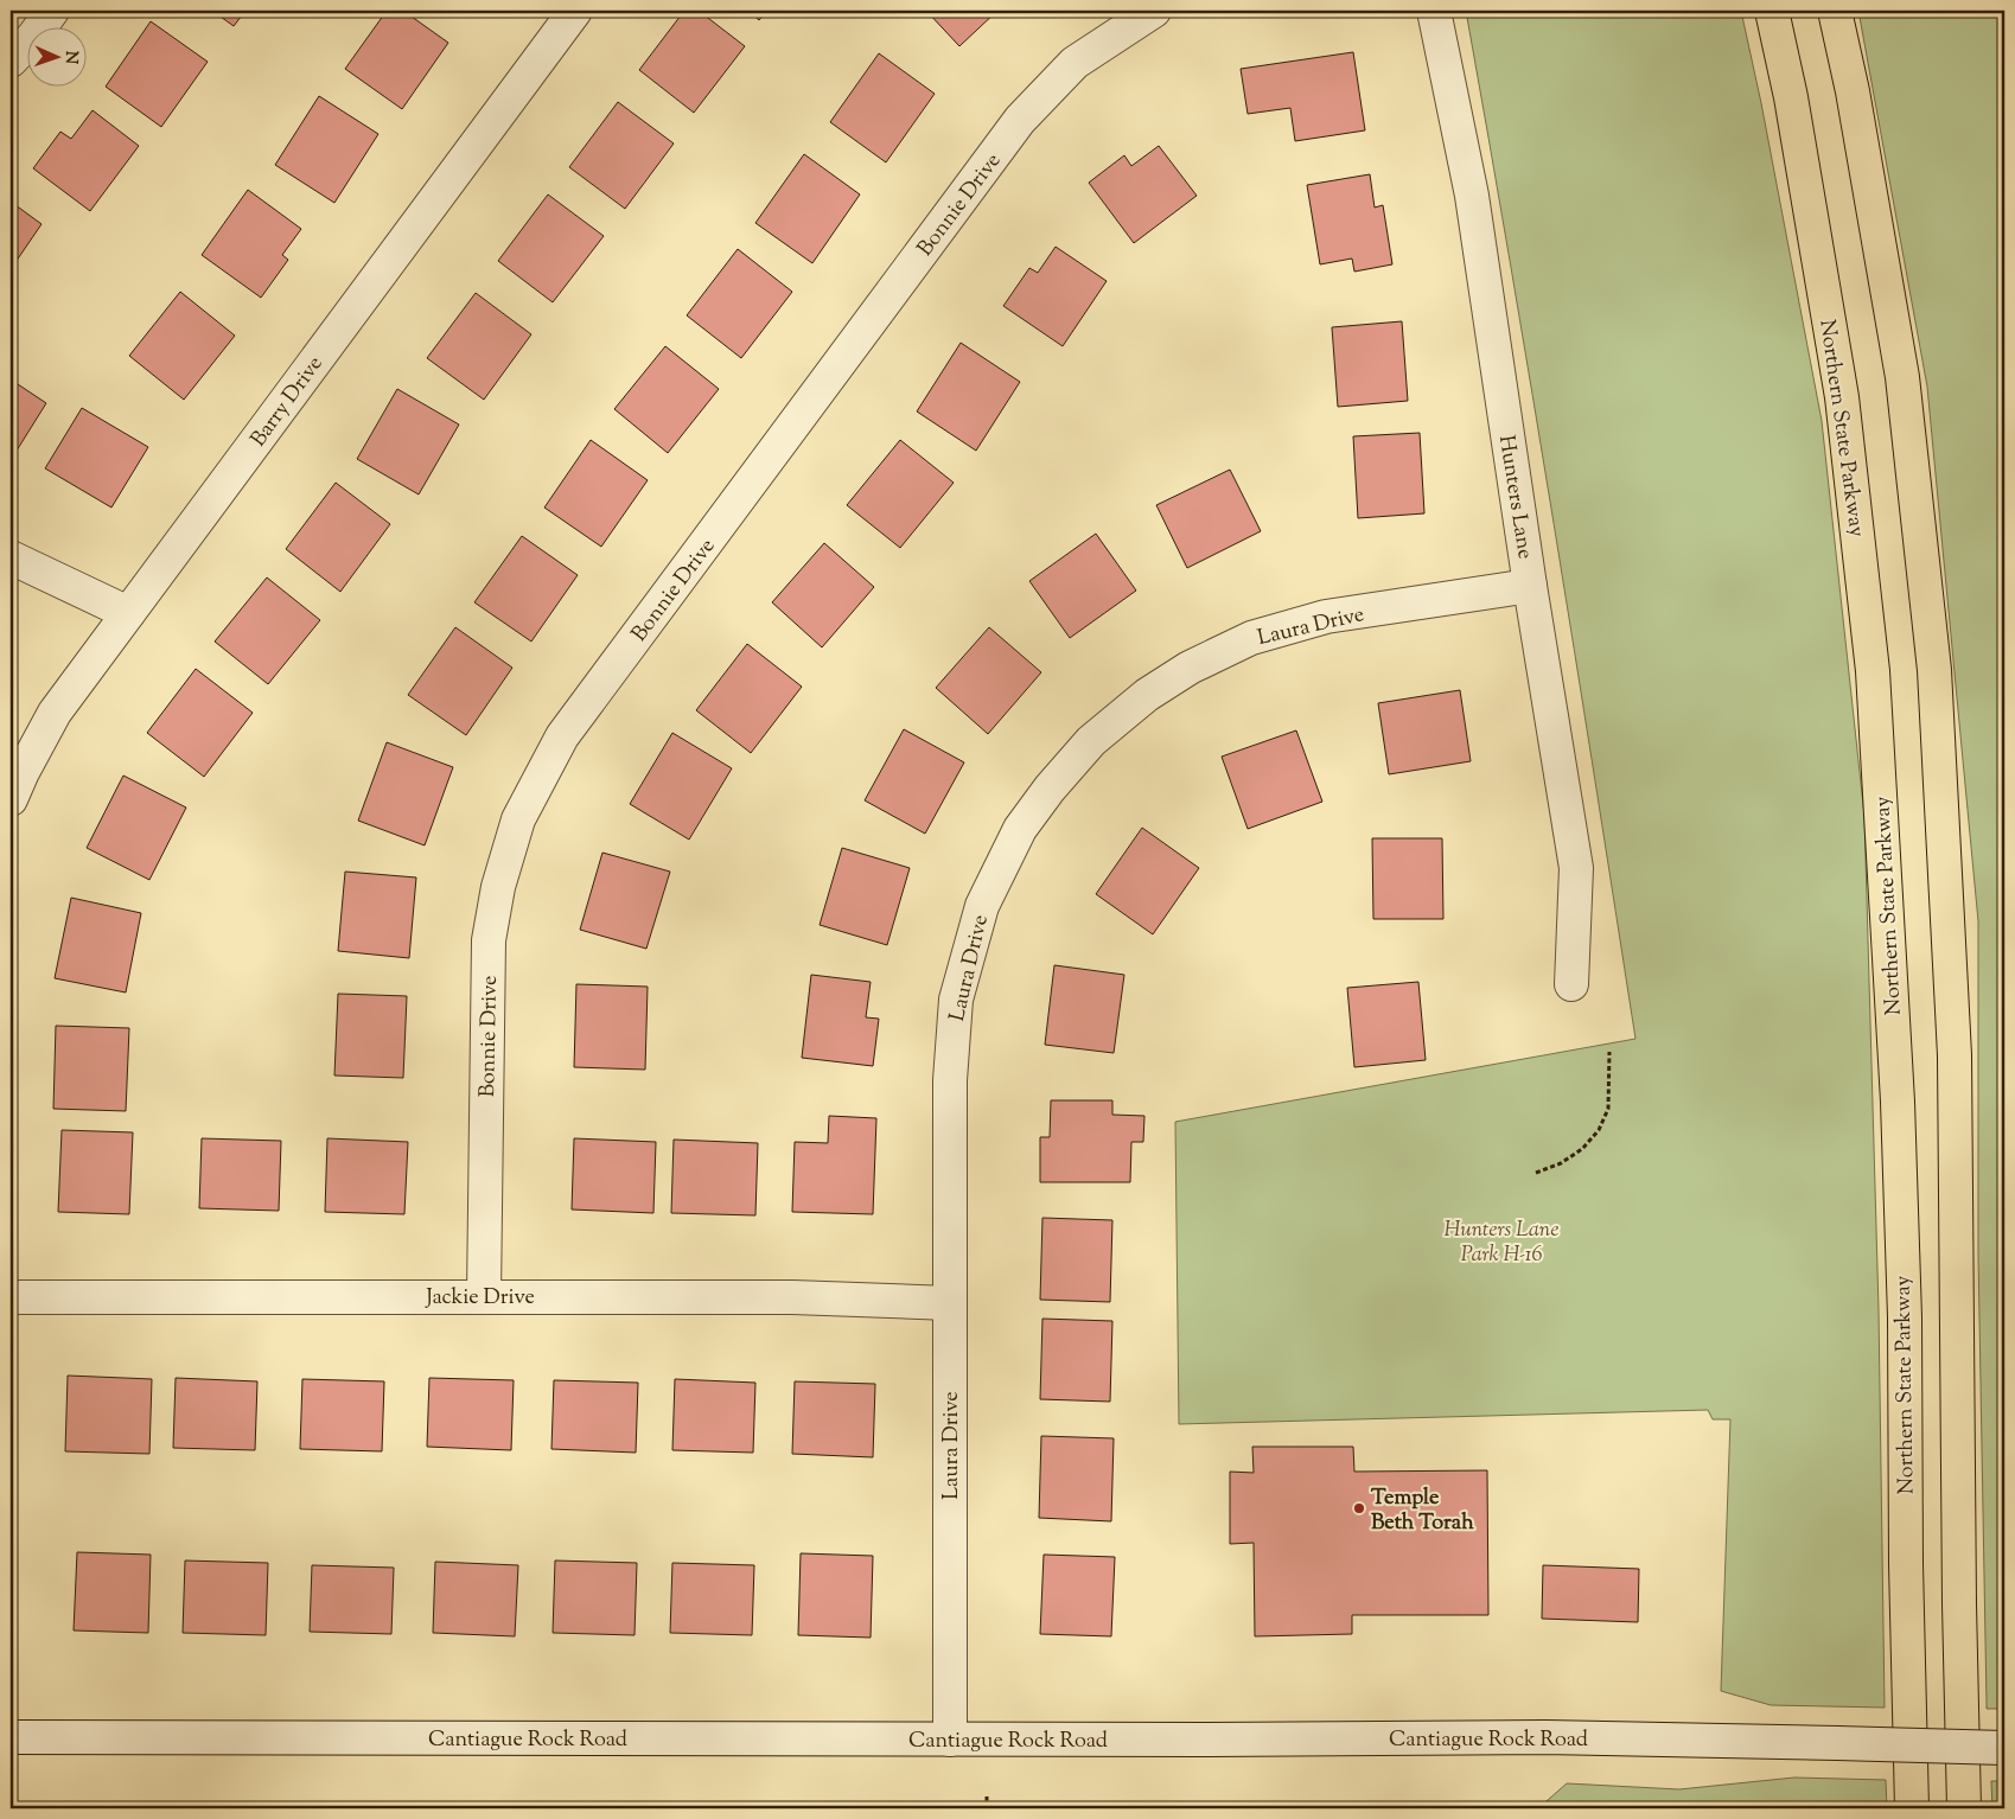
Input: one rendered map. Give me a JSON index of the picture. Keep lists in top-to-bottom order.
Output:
{
  "streets": {
    "highway": ["Northern State Parkway"],
    "street": [
      "Bonnie Drive",
      "Barry Drive",
      "Hunters Lane",
      "Laura Drive",
      "Jackie Drive",
      "Cantiague Rock Road"
    ]
  },
  "crossings": [
    ["Bonnie Drive", "Jackie Drive"],
    ["Hunters Lane", "Laura Drive"],
    ["Laura Drive", "Jackie Drive"],
    ["Laura Drive", "Cantiague Rock Road"]
  ],
  "parks": ["Hunters Lane Park H-16"],
  "places": ["Temple Beth Torah"],
  "north": "right"
}
